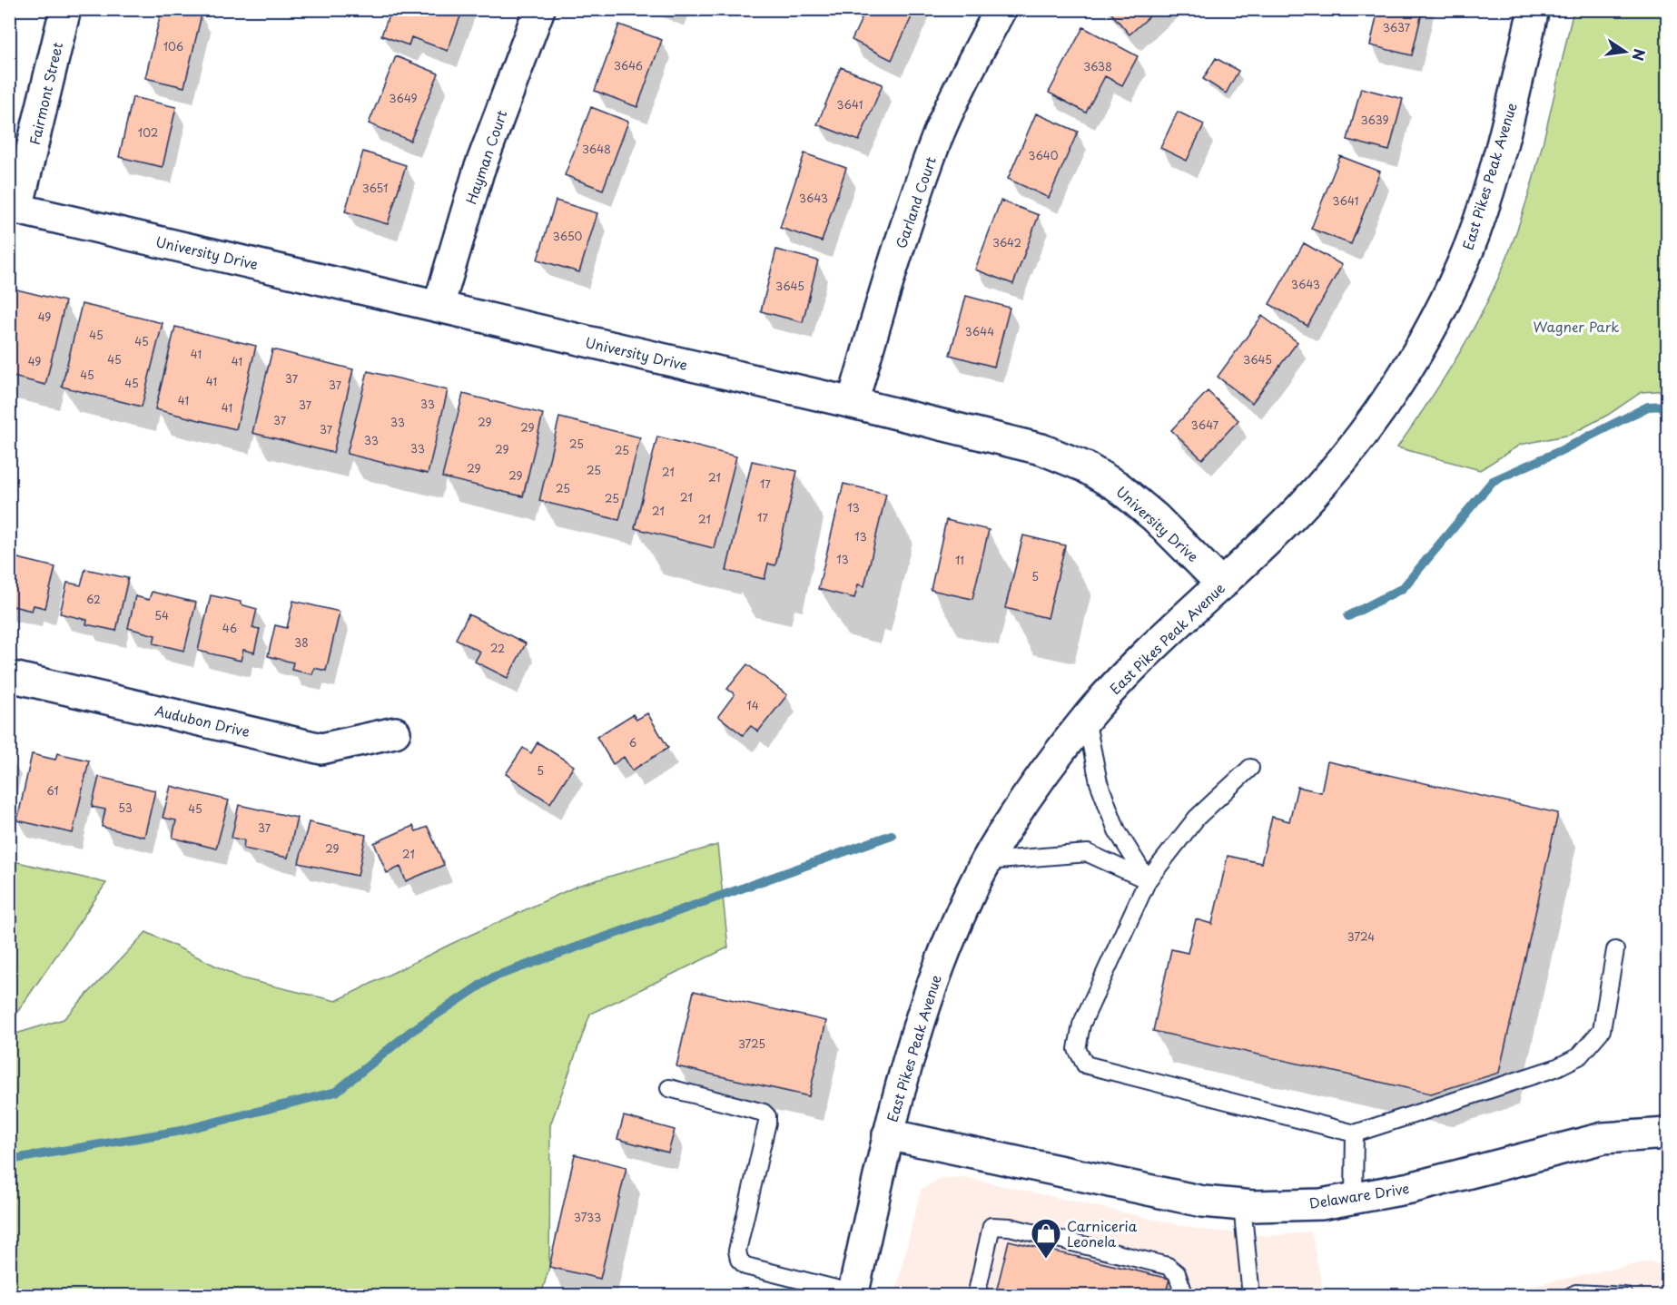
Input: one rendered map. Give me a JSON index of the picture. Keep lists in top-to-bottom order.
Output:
{
  "streets": {
    "street": [
      "Fairmont Street",
      "Hayman Court",
      "East Pikes Peak Avenue",
      "Garland Court",
      "University Drive",
      "Audubon Drive",
      "Delaware Drive"
    ]
  },
  "crossings": [
    ["Fairmont Street", "University Drive"],
    ["Hayman Court", "University Drive"],
    ["East Pikes Peak Avenue", "University Drive"],
    ["East Pikes Peak Avenue", "Delaware Drive"],
    ["Garland Court", "University Drive"]
  ],
  "parks": ["Wagner Park"],
  "places": {
    "shop": ["Carniceria Leonela"]
  },
  "house_numbers": [
    "3637",
    "106",
    "3646",
    "3638",
    "3649",
    "3641",
    "3639",
    "102",
    "3648",
    "3640",
    "3651",
    "3643",
    "3641",
    "3650",
    "3642",
    "3643",
    "3645",
    "49",
    "3644",
    "45",
    "45",
    "41",
    "45",
    "3645",
    "49",
    "41",
    "45",
    "37",
    "41",
    "45",
    "37",
    "41",
    "33",
    "37",
    "41",
    "37",
    "33",
    "29",
    "3647",
    "29",
    "37",
    "33",
    "25",
    "33",
    "29",
    "25",
    "29",
    "25",
    "21",
    "29",
    "21",
    "17",
    "25",
    "21",
    "25",
    "13",
    "21",
    "17",
    "21",
    "13",
    "13",
    "11",
    "5",
    "62",
    "54",
    "46",
    "38",
    "22",
    "14",
    "6",
    "5",
    "61",
    "53",
    "45",
    "37",
    "29",
    "21",
    "3724",
    "3725",
    "3733"
  ],
  "north": "right"
}
